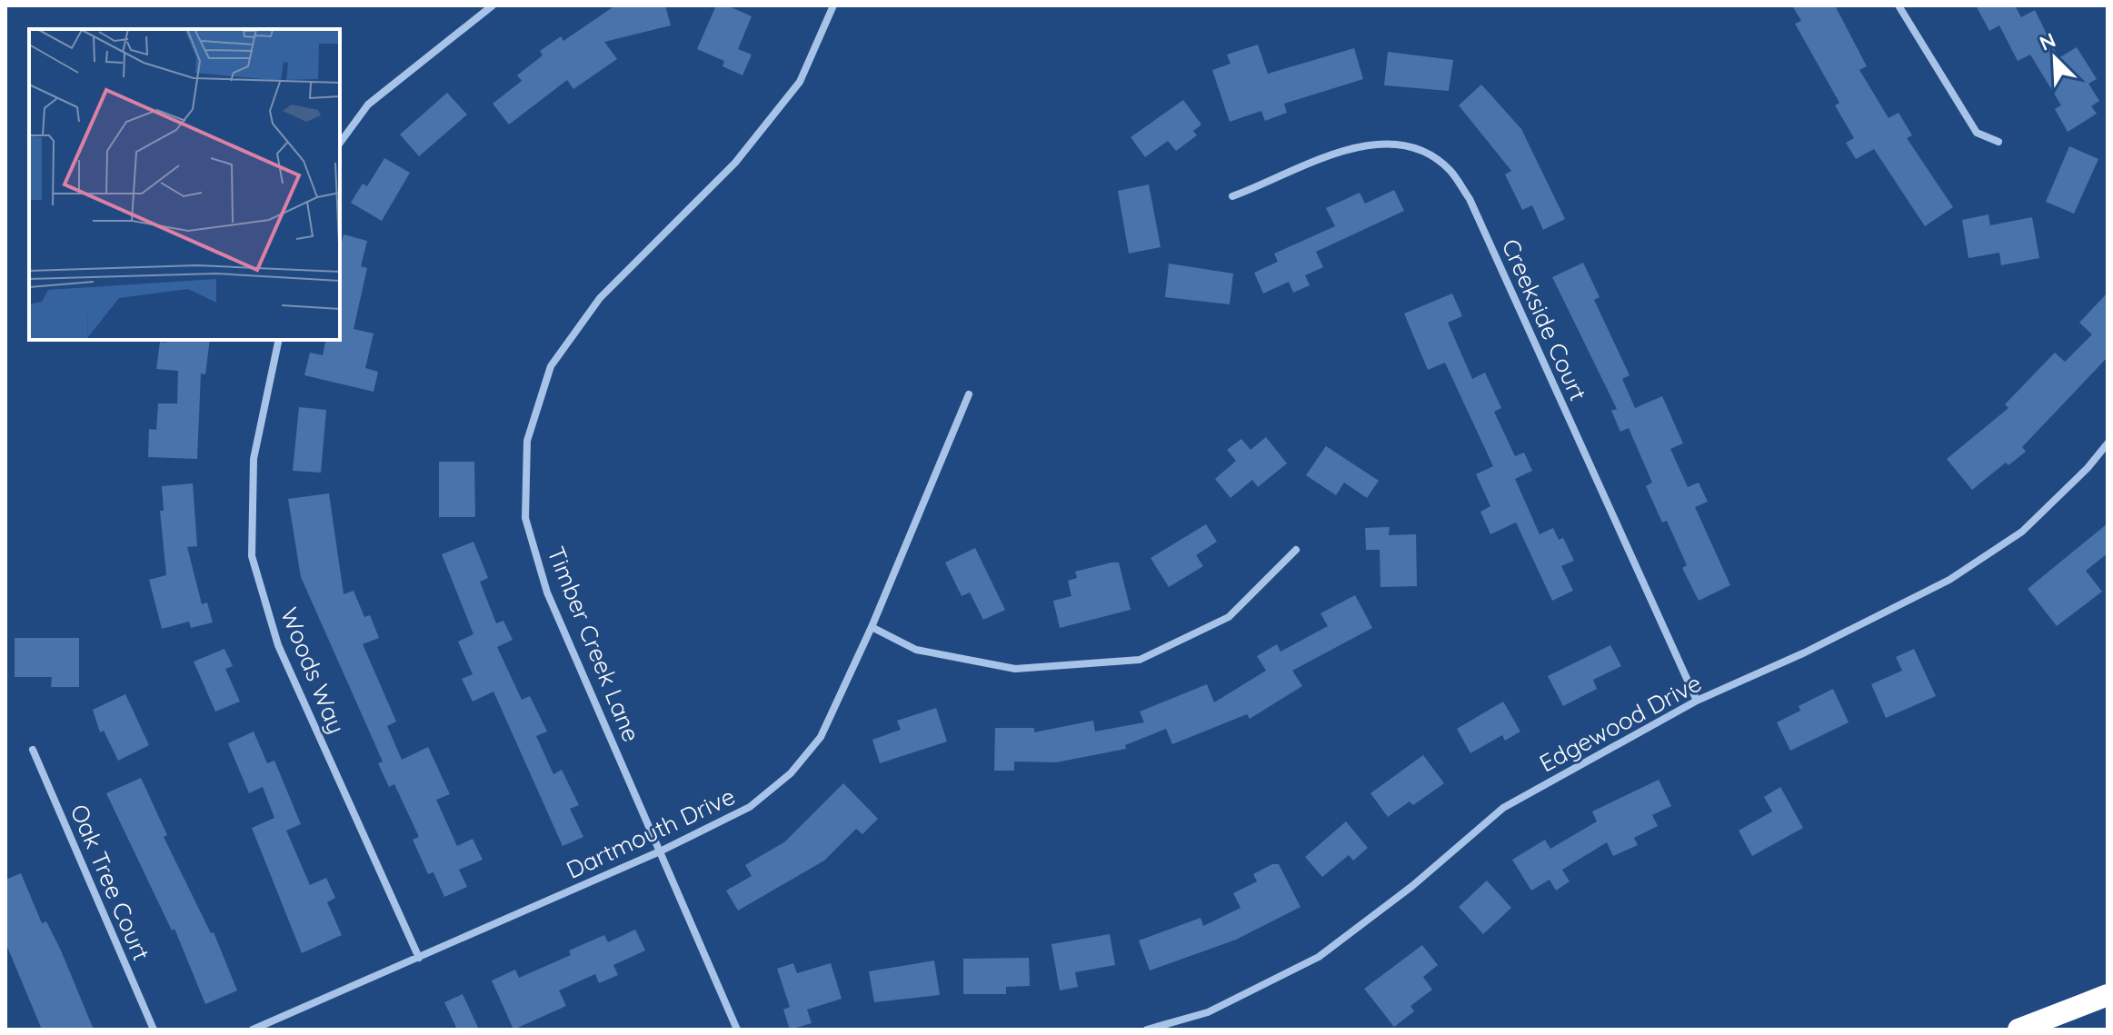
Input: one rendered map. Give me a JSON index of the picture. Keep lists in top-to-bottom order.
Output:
{
  "streets": {
    "street": [
      "Creekside Court",
      "Timber Creek Lane",
      "Woods Way",
      "Edgewood Drive",
      "Dartmouth Drive",
      "Oak Tree Court"
    ]
  },
  "crossings": [
    ["Creekside Court", "Edgewood Drive"],
    ["Timber Creek Lane", "Dartmouth Drive"],
    ["Woods Way", "Dartmouth Drive"]
  ],
  "north": "top left"
}
